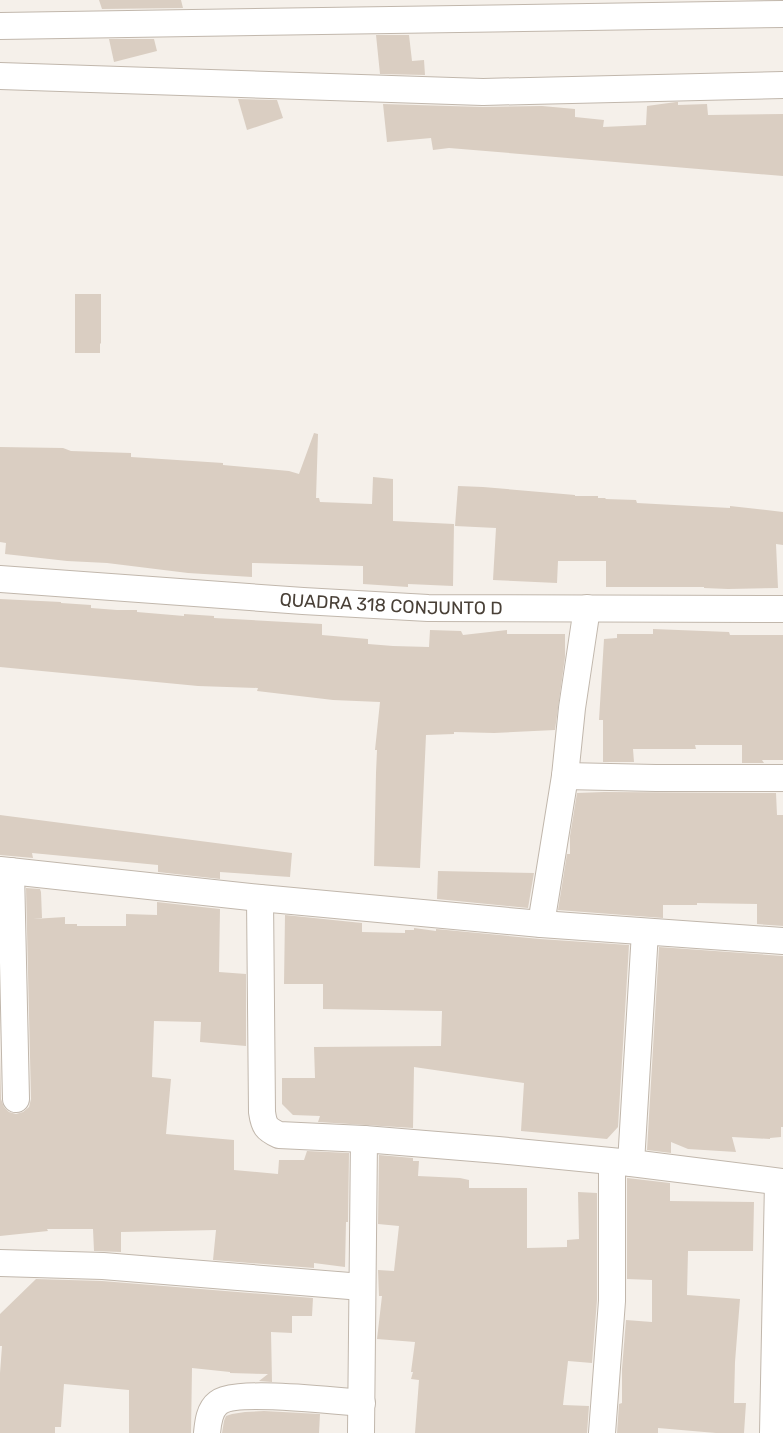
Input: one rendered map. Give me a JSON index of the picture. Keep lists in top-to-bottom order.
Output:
{
  "streets": {
    "street": ["QUADRA 318 CONJUNTO D"]
  }
}
